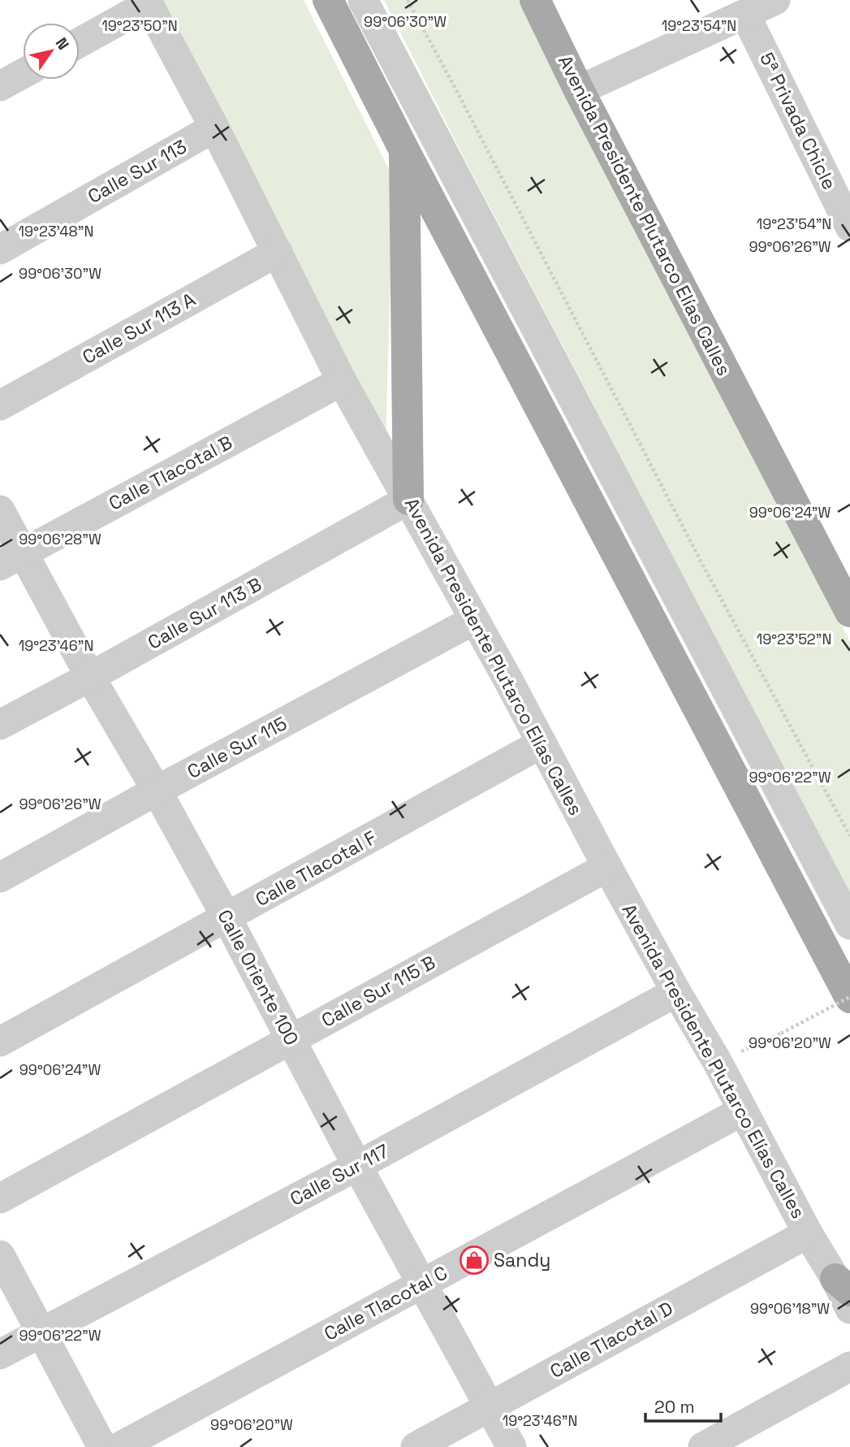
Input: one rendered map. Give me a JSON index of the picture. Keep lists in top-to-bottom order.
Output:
{
  "streets": {
    "main road": ["Avenida Presidente Plutarco Elías Calles"],
    "street": [
      "5ª Privada Chicle",
      "Calle Sur 113",
      "Calle Sur 113 A",
      "Calle Tlacotal B",
      "Calle Sur 113 B",
      "Calle Sur 115",
      "Calle Tlacotal F",
      "Calle Oriente 100",
      "Calle Sur 115 B",
      "Calle Sur 117",
      "Calle Tlacotal C",
      "Calle Tlacotal D"
    ]
  },
  "crossings": [
    ["Calle Sur 113", "Avenida Presidente Plutarco Elías Calles"],
    ["Avenida Presidente Plutarco Elías Calles", "Calle Sur 113 A"],
    ["Avenida Presidente Plutarco Elías Calles", "Calle Tlacotal B"],
    ["Avenida Presidente Plutarco Elías Calles", "Calle Sur 113 B"],
    ["Avenida Presidente Plutarco Elías Calles", "Calle Sur 115"],
    ["Avenida Presidente Plutarco Elías Calles", "Calle Tlacotal F"],
    ["Avenida Presidente Plutarco Elías Calles", "Calle Sur 115 B"],
    ["Avenida Presidente Plutarco Elías Calles", "Calle Sur 117"],
    ["Avenida Presidente Plutarco Elías Calles", "Calle Tlacotal C"],
    ["Avenida Presidente Plutarco Elías Calles", "Calle Tlacotal D"],
    ["Calle Tlacotal B", "Calle Oriente 100"],
    ["Calle Sur 113 B", "Calle Oriente 100"],
    ["Calle Sur 115", "Calle Oriente 100"],
    ["Calle Tlacotal F", "Calle Oriente 100"],
    ["Calle Oriente 100", "Calle Sur 115 B"],
    ["Calle Oriente 100", "Calle Sur 117"],
    ["Calle Oriente 100", "Calle Tlacotal C"],
    ["Calle Oriente 100", "Calle Tlacotal D"]
  ],
  "places": {
    "shop": ["Sandy"]
  },
  "scale_bar": "20 m",
  "north": "top right",
  "coordinates": [
    "99°06'30\"W",
    "19°23'50\"N",
    "19°23'54\"N",
    "19°23'48\"N",
    "99°06'26\"W",
    "99°06'24\"W",
    "99°06'28\"W",
    "19°23'52\"N",
    "19°23'46\"N",
    "99°06'22\"W",
    "99°06'20\"W",
    "99°06'18\"W"
  ]
}
